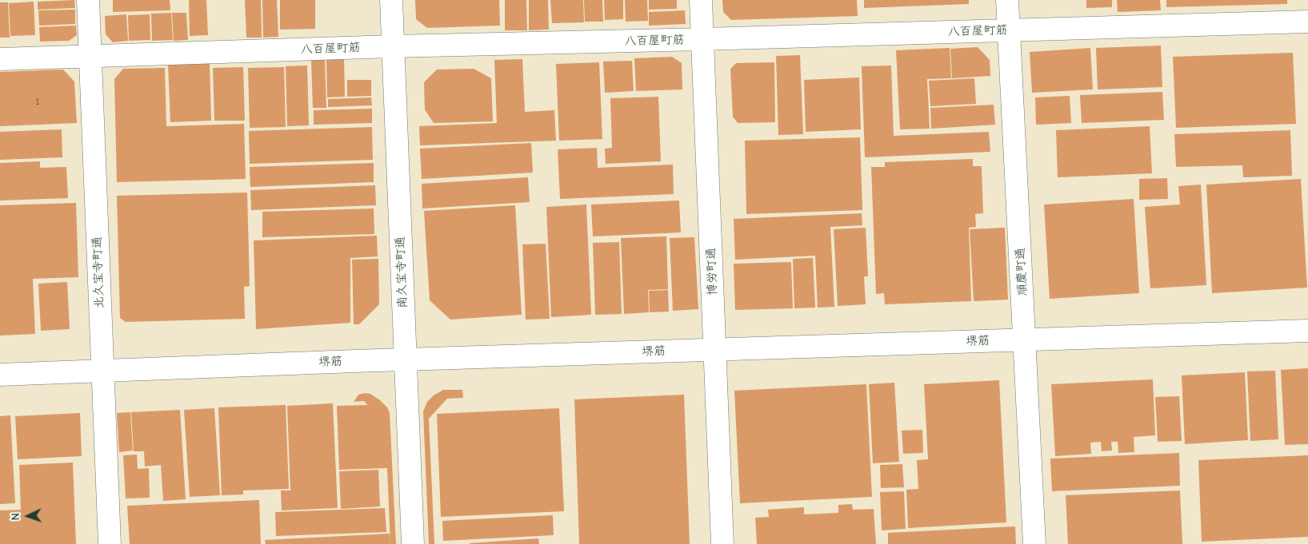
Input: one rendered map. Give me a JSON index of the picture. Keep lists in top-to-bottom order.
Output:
{
  "streets": {
    "street": [
      "八百屋町筋",
      "博労町通",
      "順慶町通",
      "北久宝寺町通",
      "南久宝寺町通",
      "堺筋"
    ]
  },
  "crossings": [
    ["八百屋町筋", "博労町通"],
    ["八百屋町筋", "順慶町通"],
    ["八百屋町筋", "北久宝寺町通"],
    ["八百屋町筋", "南久宝寺町通"],
    ["博労町通", "堺筋"],
    ["順慶町通", "堺筋"],
    ["北久宝寺町通", "堺筋"],
    ["南久宝寺町通", "堺筋"]
  ],
  "house_numbers": ["1"],
  "north": "left"
}
